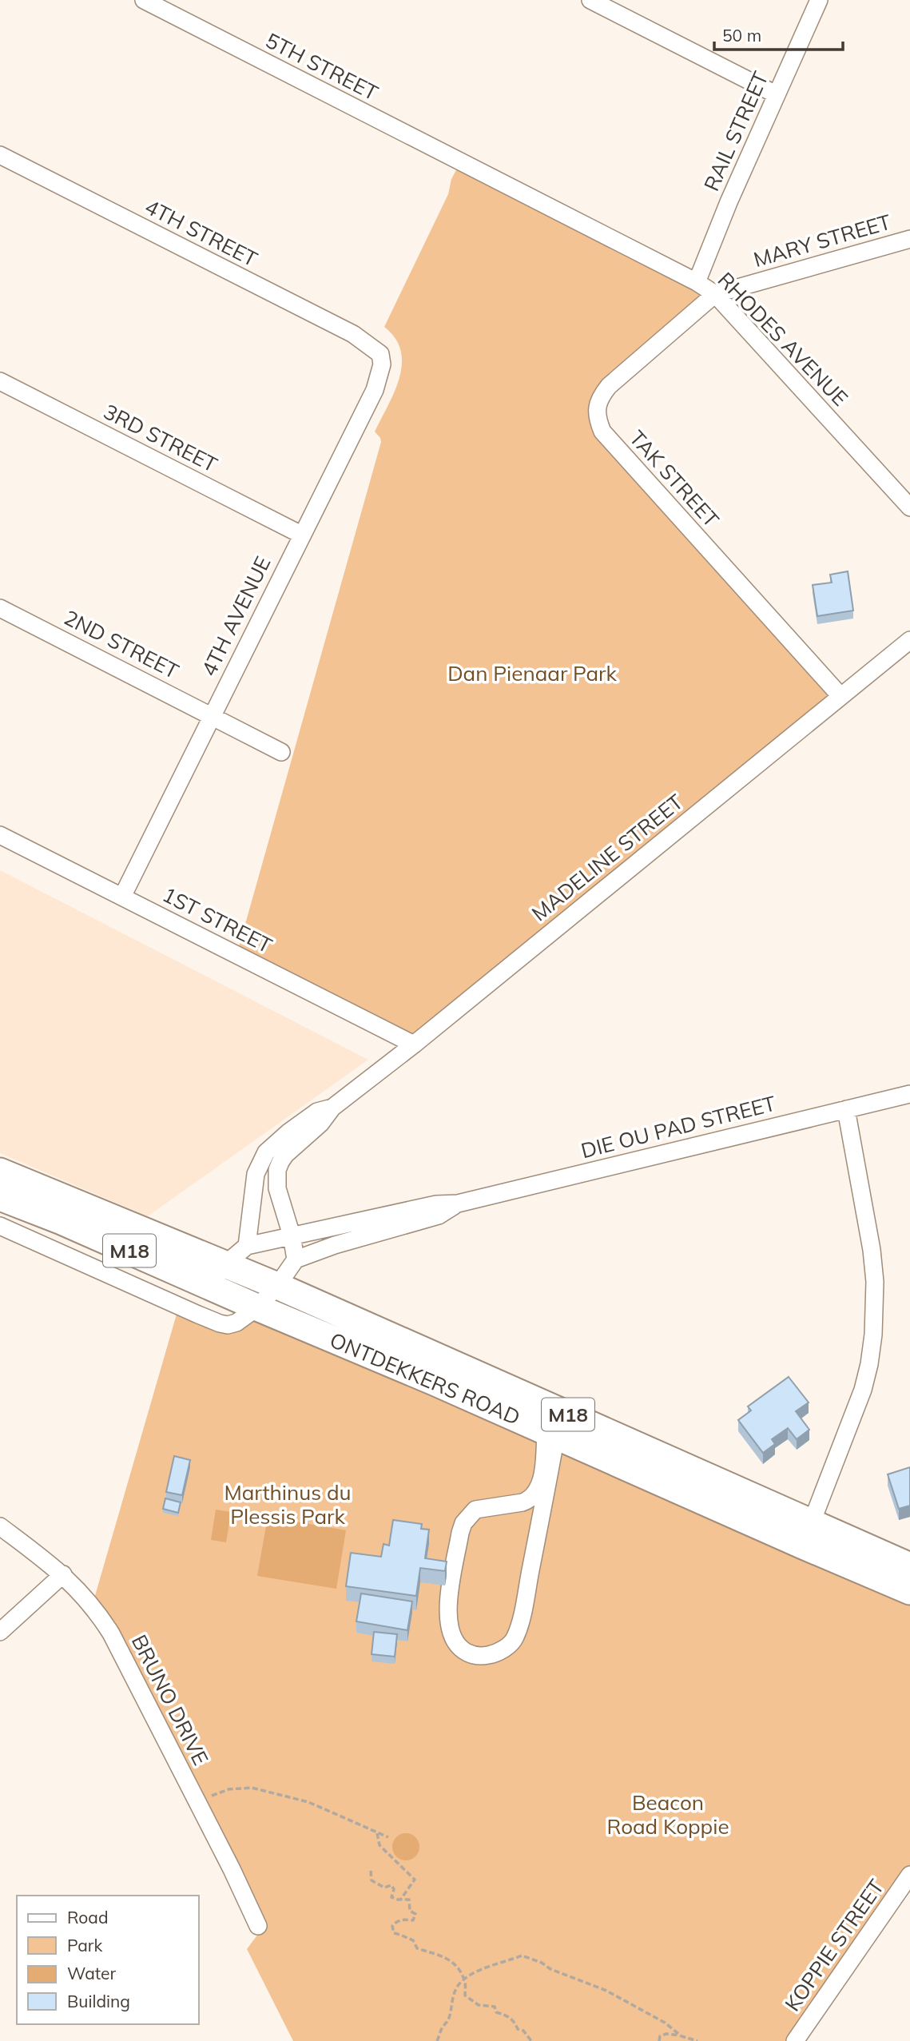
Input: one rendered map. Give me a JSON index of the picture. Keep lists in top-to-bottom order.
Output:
{
  "streets": {
    "main road": ["M18", "ONTDEKKERS ROAD"],
    "street": [
      "5TH STREET",
      "RAIL STREET",
      "4TH STREET",
      "MARY STREET",
      "RHODES AVENUE",
      "3RD STREET",
      "TAK STREET",
      "4TH AVENUE",
      "2ND STREET",
      "MADELINE STREET",
      "1ST STREET",
      "DIE OU PAD STREET",
      "BRUNO DRIVE",
      "KOPPIE STREET"
    ]
  },
  "crossings": [
    ["5TH STREET", "RHODES AVENUE"],
    ["RAIL STREET", "RHODES AVENUE"],
    ["4TH STREET", "4TH AVENUE"],
    ["MARY STREET", "RHODES AVENUE"],
    ["MARY STREET", "TAK STREET"],
    ["RHODES AVENUE", "TAK STREET"],
    ["3RD STREET", "4TH AVENUE"],
    ["TAK STREET", "MADELINE STREET"],
    ["4TH AVENUE", "2ND STREET"],
    ["4TH AVENUE", "1ST STREET"],
    ["MADELINE STREET", "1ST STREET"],
    ["MADELINE STREET", "DIE OU PAD STREET"],
    ["DIE OU PAD STREET", "ONTDEKKERS ROAD"]
  ],
  "parks": ["Dan Pienaar Park", "Marthinus du Plessis Park", "Beacon Road Koppie"],
  "legend": [
    "Road",
    "Park",
    "Water",
    "Building"
  ],
  "scale_bar": "50 m"
}
